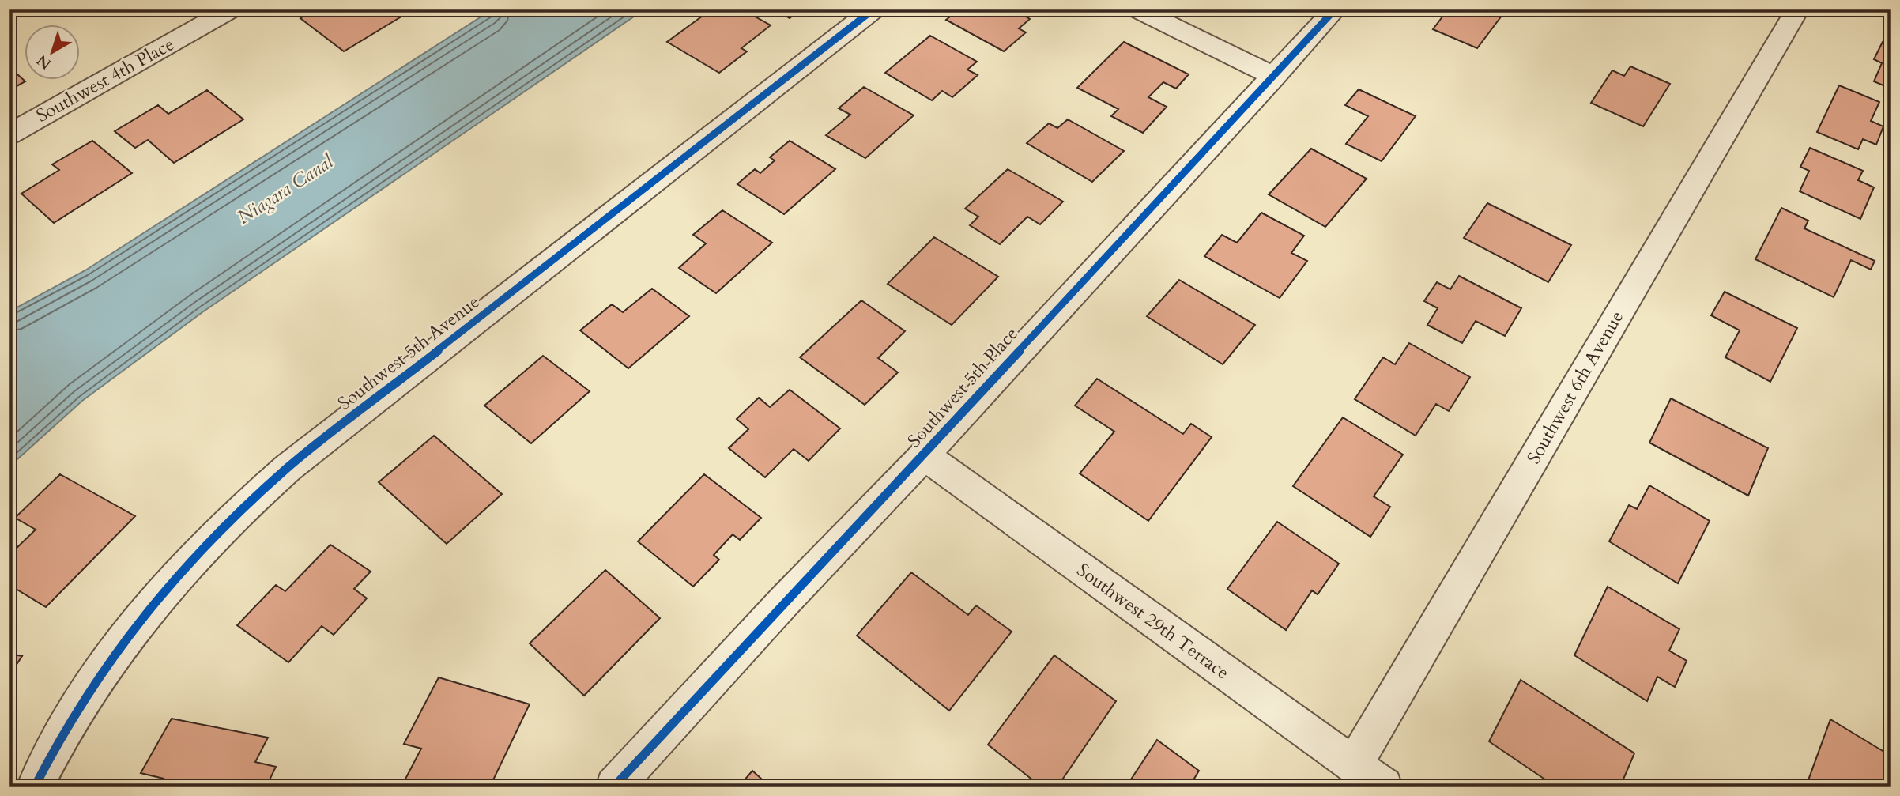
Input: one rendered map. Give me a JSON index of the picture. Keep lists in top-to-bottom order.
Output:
{
  "streets": {
    "street": [
      "Southwest 4th Place",
      "Southwest 5th Avenue",
      "Southwest 5th Place",
      "Southwest 6th Avenue",
      "Southwest 29th Terrace"
    ]
  },
  "crossings": [
    ["Southwest 5th Place", "Southwest 29th Terrace"],
    ["Southwest 6th Avenue", "Southwest 29th Terrace"]
  ],
  "water": ["Niagara Canal"],
  "north": "bottom left"
}
